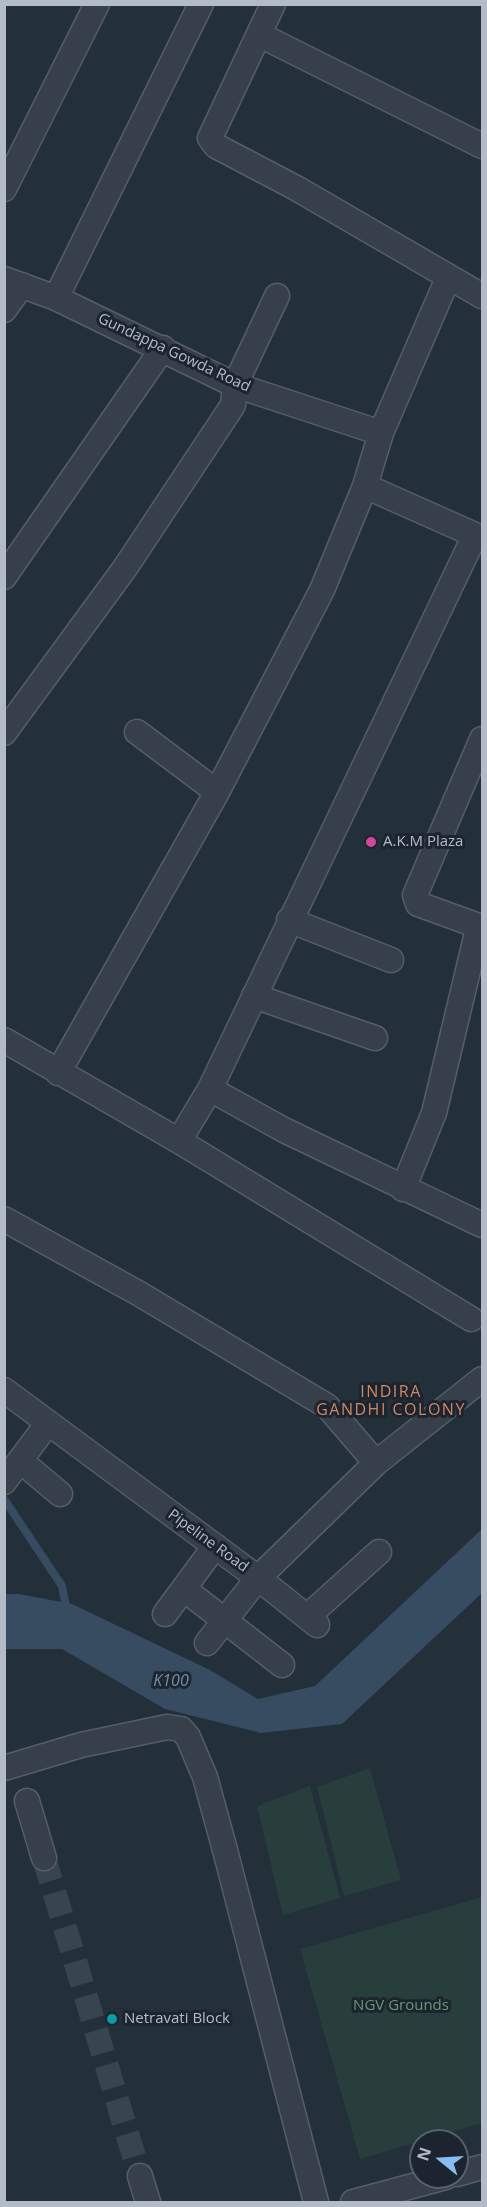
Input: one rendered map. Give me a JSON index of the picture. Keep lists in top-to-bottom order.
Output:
{
  "streets": {
    "street": ["Gundappa Gowda Road", "Pipeline Road"]
  },
  "districts": ["INDIRA GANDHI COLONY"],
  "water": ["K100"],
  "parks": ["NGV Grounds"],
  "places": ["A.K.M Plaza", "Netravati Block"],
  "north": "left"
}
